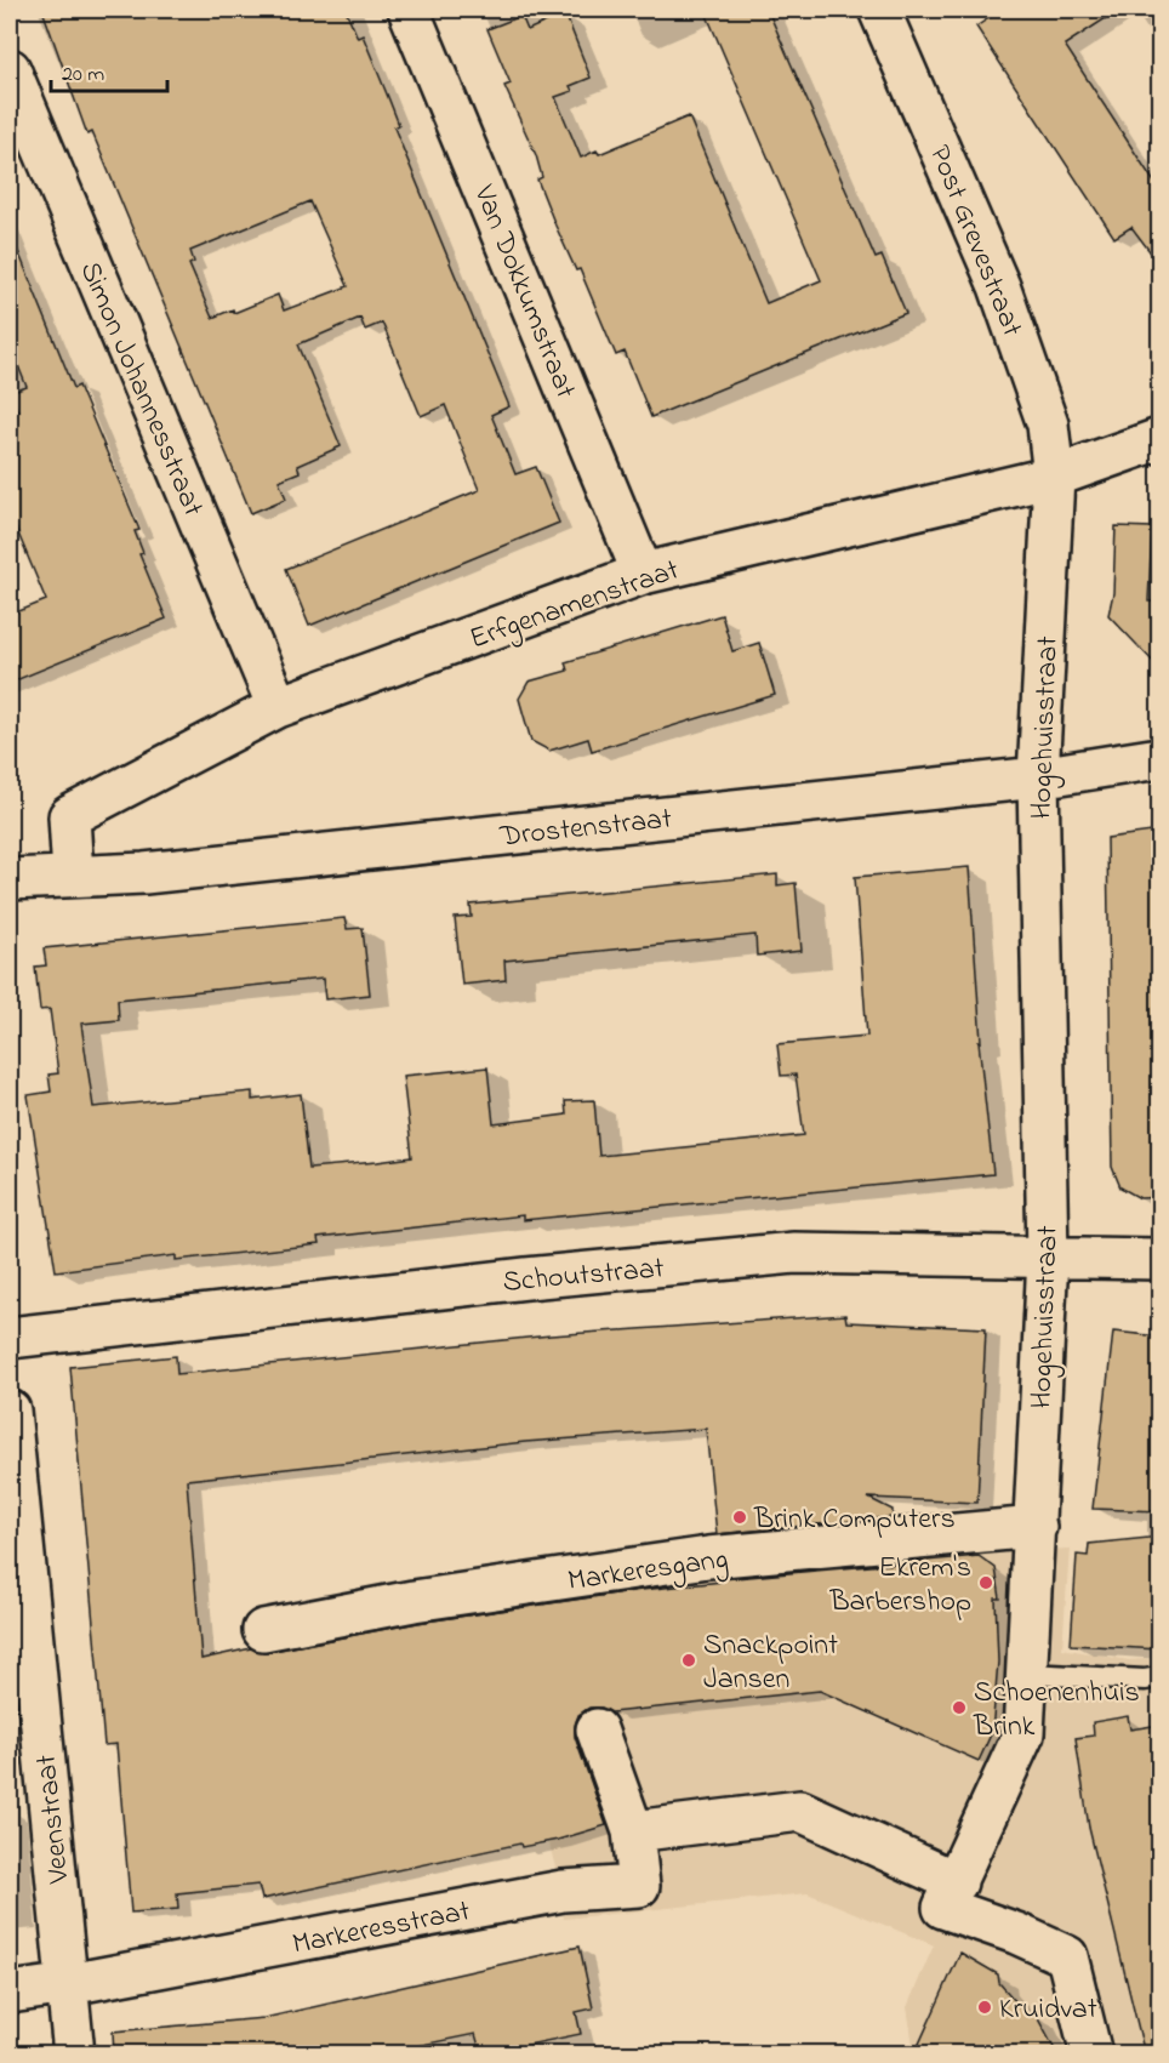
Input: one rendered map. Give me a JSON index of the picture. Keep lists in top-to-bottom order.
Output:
{
  "streets": {
    "street": [
      "Post Grevestraat",
      "Van Dokkumstraat",
      "Simon Johannesstraat",
      "Erfgenamenstraat",
      "Hogehuisstraat",
      "Drostenstraat",
      "Schoutstraat",
      "Markeresgang",
      "Veenstraat",
      "Markeresstraat"
    ]
  },
  "crossings": [
    ["Post Grevestraat", "Erfgenamenstraat"],
    ["Post Grevestraat", "Hogehuisstraat"],
    ["Van Dokkumstraat", "Erfgenamenstraat"],
    ["Simon Johannesstraat", "Erfgenamenstraat"],
    ["Erfgenamenstraat", "Hogehuisstraat"],
    ["Erfgenamenstraat", "Drostenstraat"],
    ["Hogehuisstraat", "Drostenstraat"],
    ["Hogehuisstraat", "Schoutstraat"],
    ["Hogehuisstraat", "Markeresgang"],
    ["Veenstraat", "Markeresstraat"]
  ],
  "places": [
    "Brink Computers",
    "Ekrem's Barbershop",
    "Snackpoint Jansen",
    "Schoenenhuis Brink",
    "Kruidvat"
  ],
  "scale_bar": "20 m"
}
